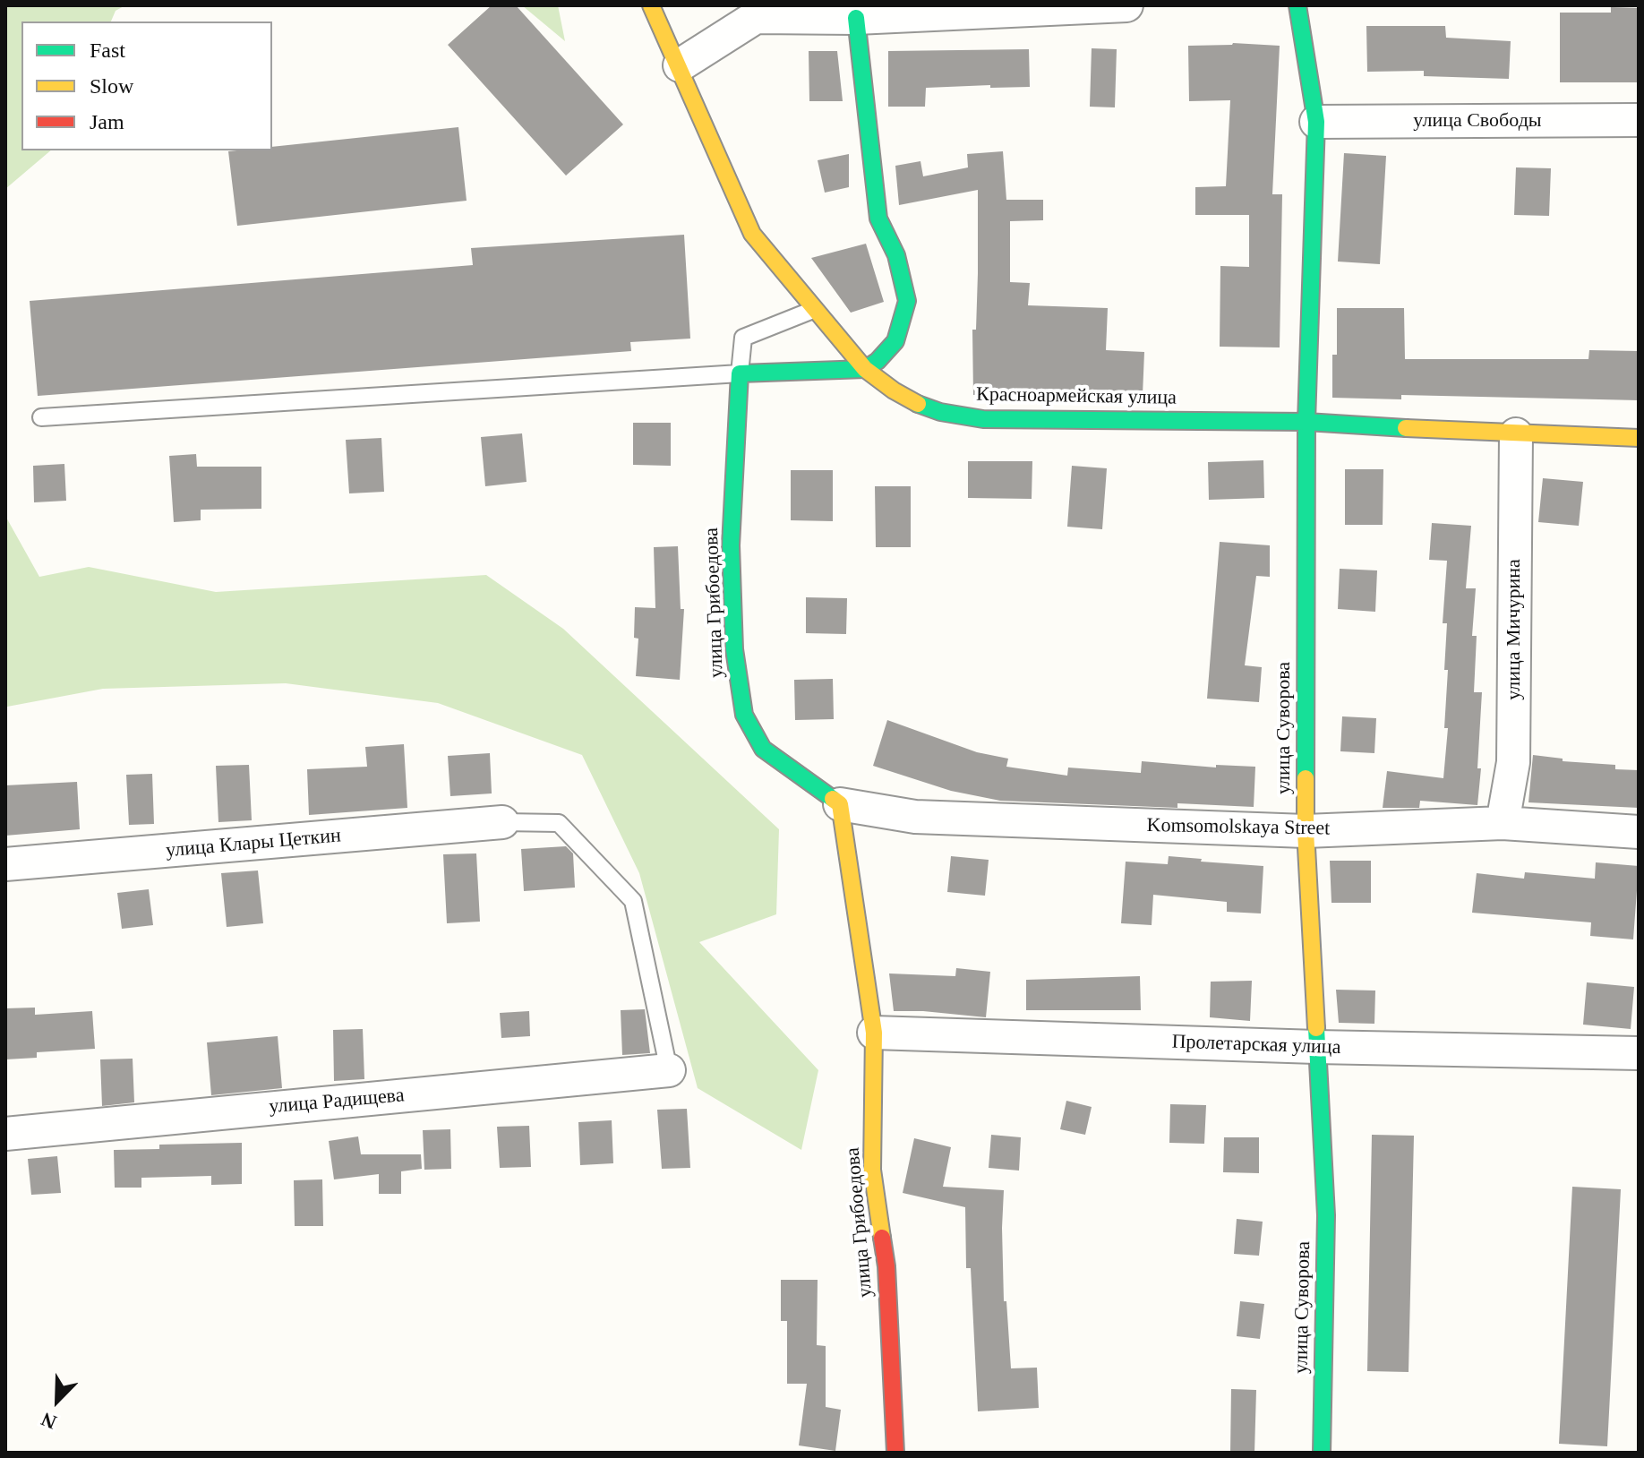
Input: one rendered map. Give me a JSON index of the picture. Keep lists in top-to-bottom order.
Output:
{
  "streets": {
    "street": [
      "улица Свободы",
      "Красноармейская улица",
      "улица Грибоедова",
      "улица Мичурина",
      "улица Суворова",
      "Komsomolskaya Street",
      "улица Клары Цеткин",
      "Пролетарская улица",
      "улица Радищева"
    ]
  },
  "crossings": [
    ["улица Свободы", "улица Суворова"],
    ["Красноармейская улица", "улица Мичурина"],
    ["Красноармейская улица", "улица Суворова"],
    ["улица Грибоедова", "Komsomolskaya Street"],
    ["улица Грибоедова", "Пролетарская улица"],
    ["улица Мичурина", "Komsomolskaya Street"],
    ["улица Суворова", "Komsomolskaya Street"],
    ["улица Суворова", "Пролетарская улица"]
  ],
  "legend": ["Fast", "Slow", "Jam"],
  "north": "bottom left"
}
